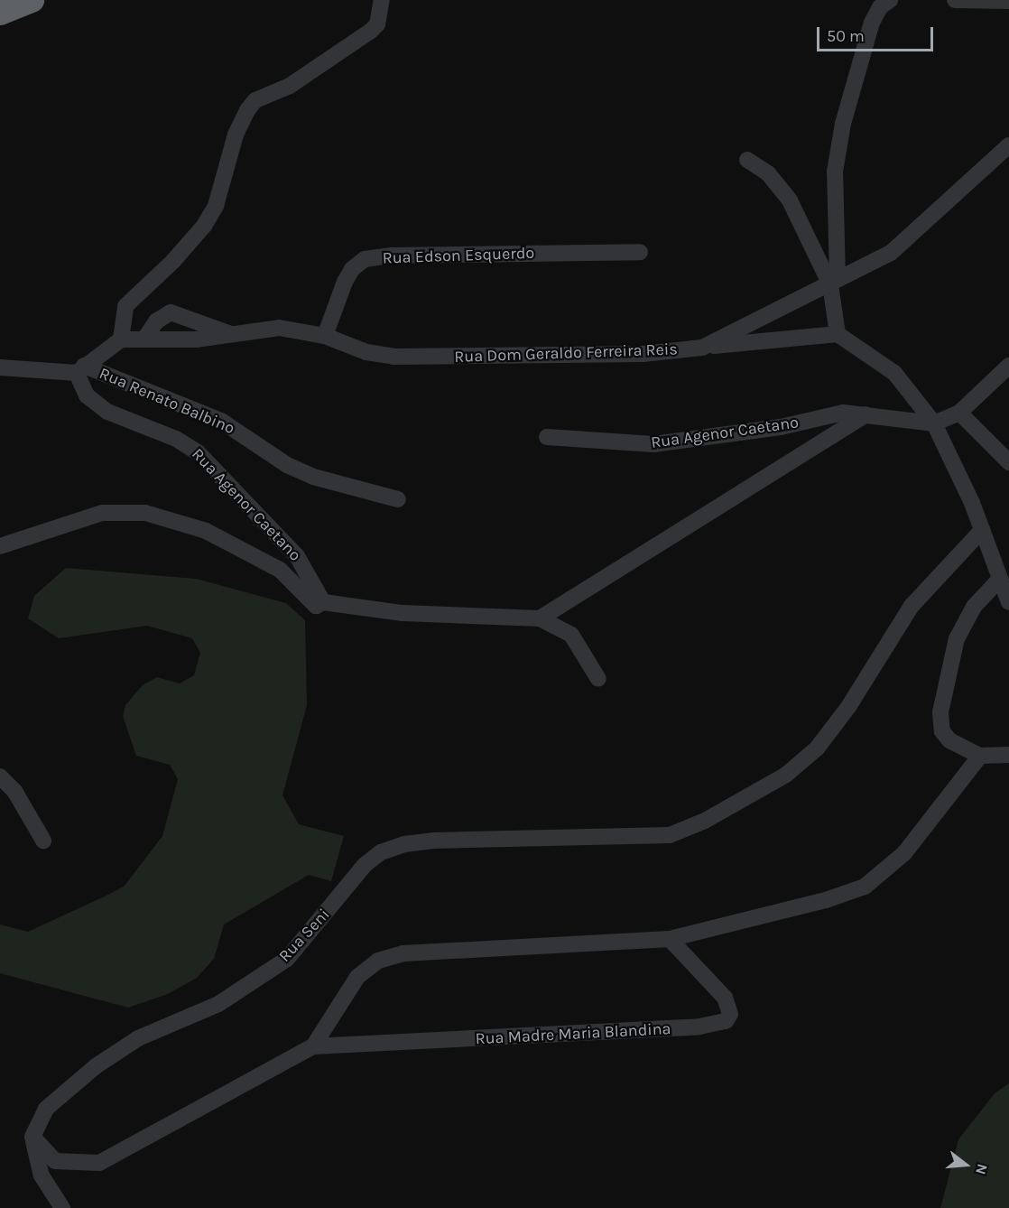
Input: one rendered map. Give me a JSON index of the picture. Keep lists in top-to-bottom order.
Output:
{
  "streets": {
    "street": [
      "Rua Edson Esquerdo",
      "Rua Dom Geraldo Ferreira Reis",
      "Rua Renato Balbino",
      "Rua Agenor Caetano",
      "Rua Seni",
      "Rua Madre Maria Blandina"
    ]
  },
  "crossings": [
    ["Rua Edson Esquerdo", "Rua Dom Geraldo Ferreira Reis"],
    ["Rua Renato Balbino", "Rua Agenor Caetano"],
    ["Rua Seni", "Rua Madre Maria Blandina"]
  ],
  "scale_bar": "50 m",
  "north": "right"
}
